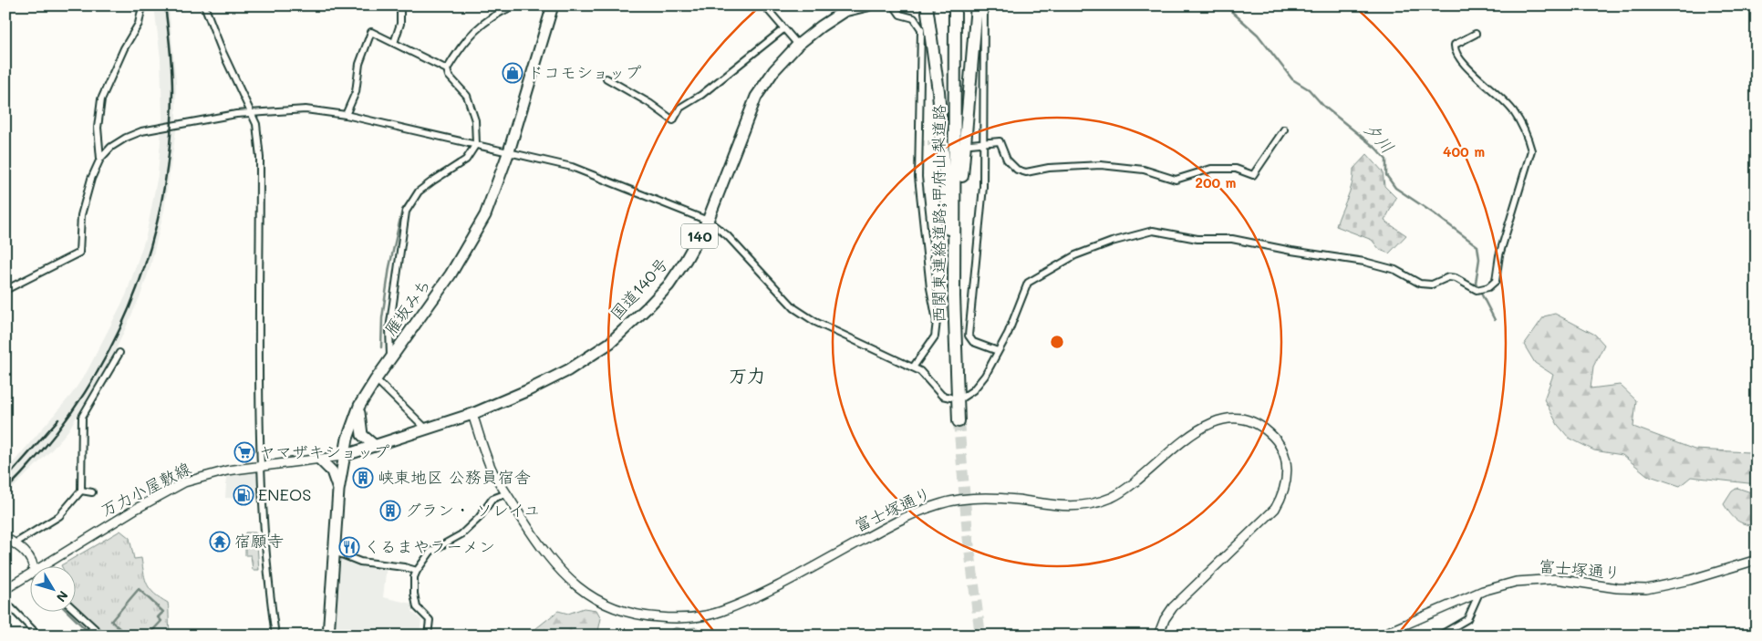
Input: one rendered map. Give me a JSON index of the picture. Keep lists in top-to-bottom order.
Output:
{
  "streets": {
    "highway": [
      "西関東連絡道路;甲府山梨道路",
      "140",
      "国道140号",
      "雁坂みち"
    ],
    "street": ["万力小屋敷線", "富士塚通り"]
  },
  "crossings": [
    ["国道140号", "雁坂みち"],
    ["国道140号", "万力小屋敷線"],
    ["国道140号", "富士塚通り"],
    ["雁坂みち", "万力小屋敷線"]
  ],
  "districts": ["万力"],
  "water": ["夕川"],
  "places": {
    "shop": ["ドコモショップ"],
    "supermarket": ["ヤマザキショップ"],
    "building": ["峡東地区 公務員宿舎", "グラン・ ソレイユ"],
    "fuel station": ["ENEOS"],
    "temple": ["宿願寺"],
    "restaurant": ["くるまやラーメン"]
  },
  "north": "bottom right",
  "rings": ["400 m", "200 m"]
}
